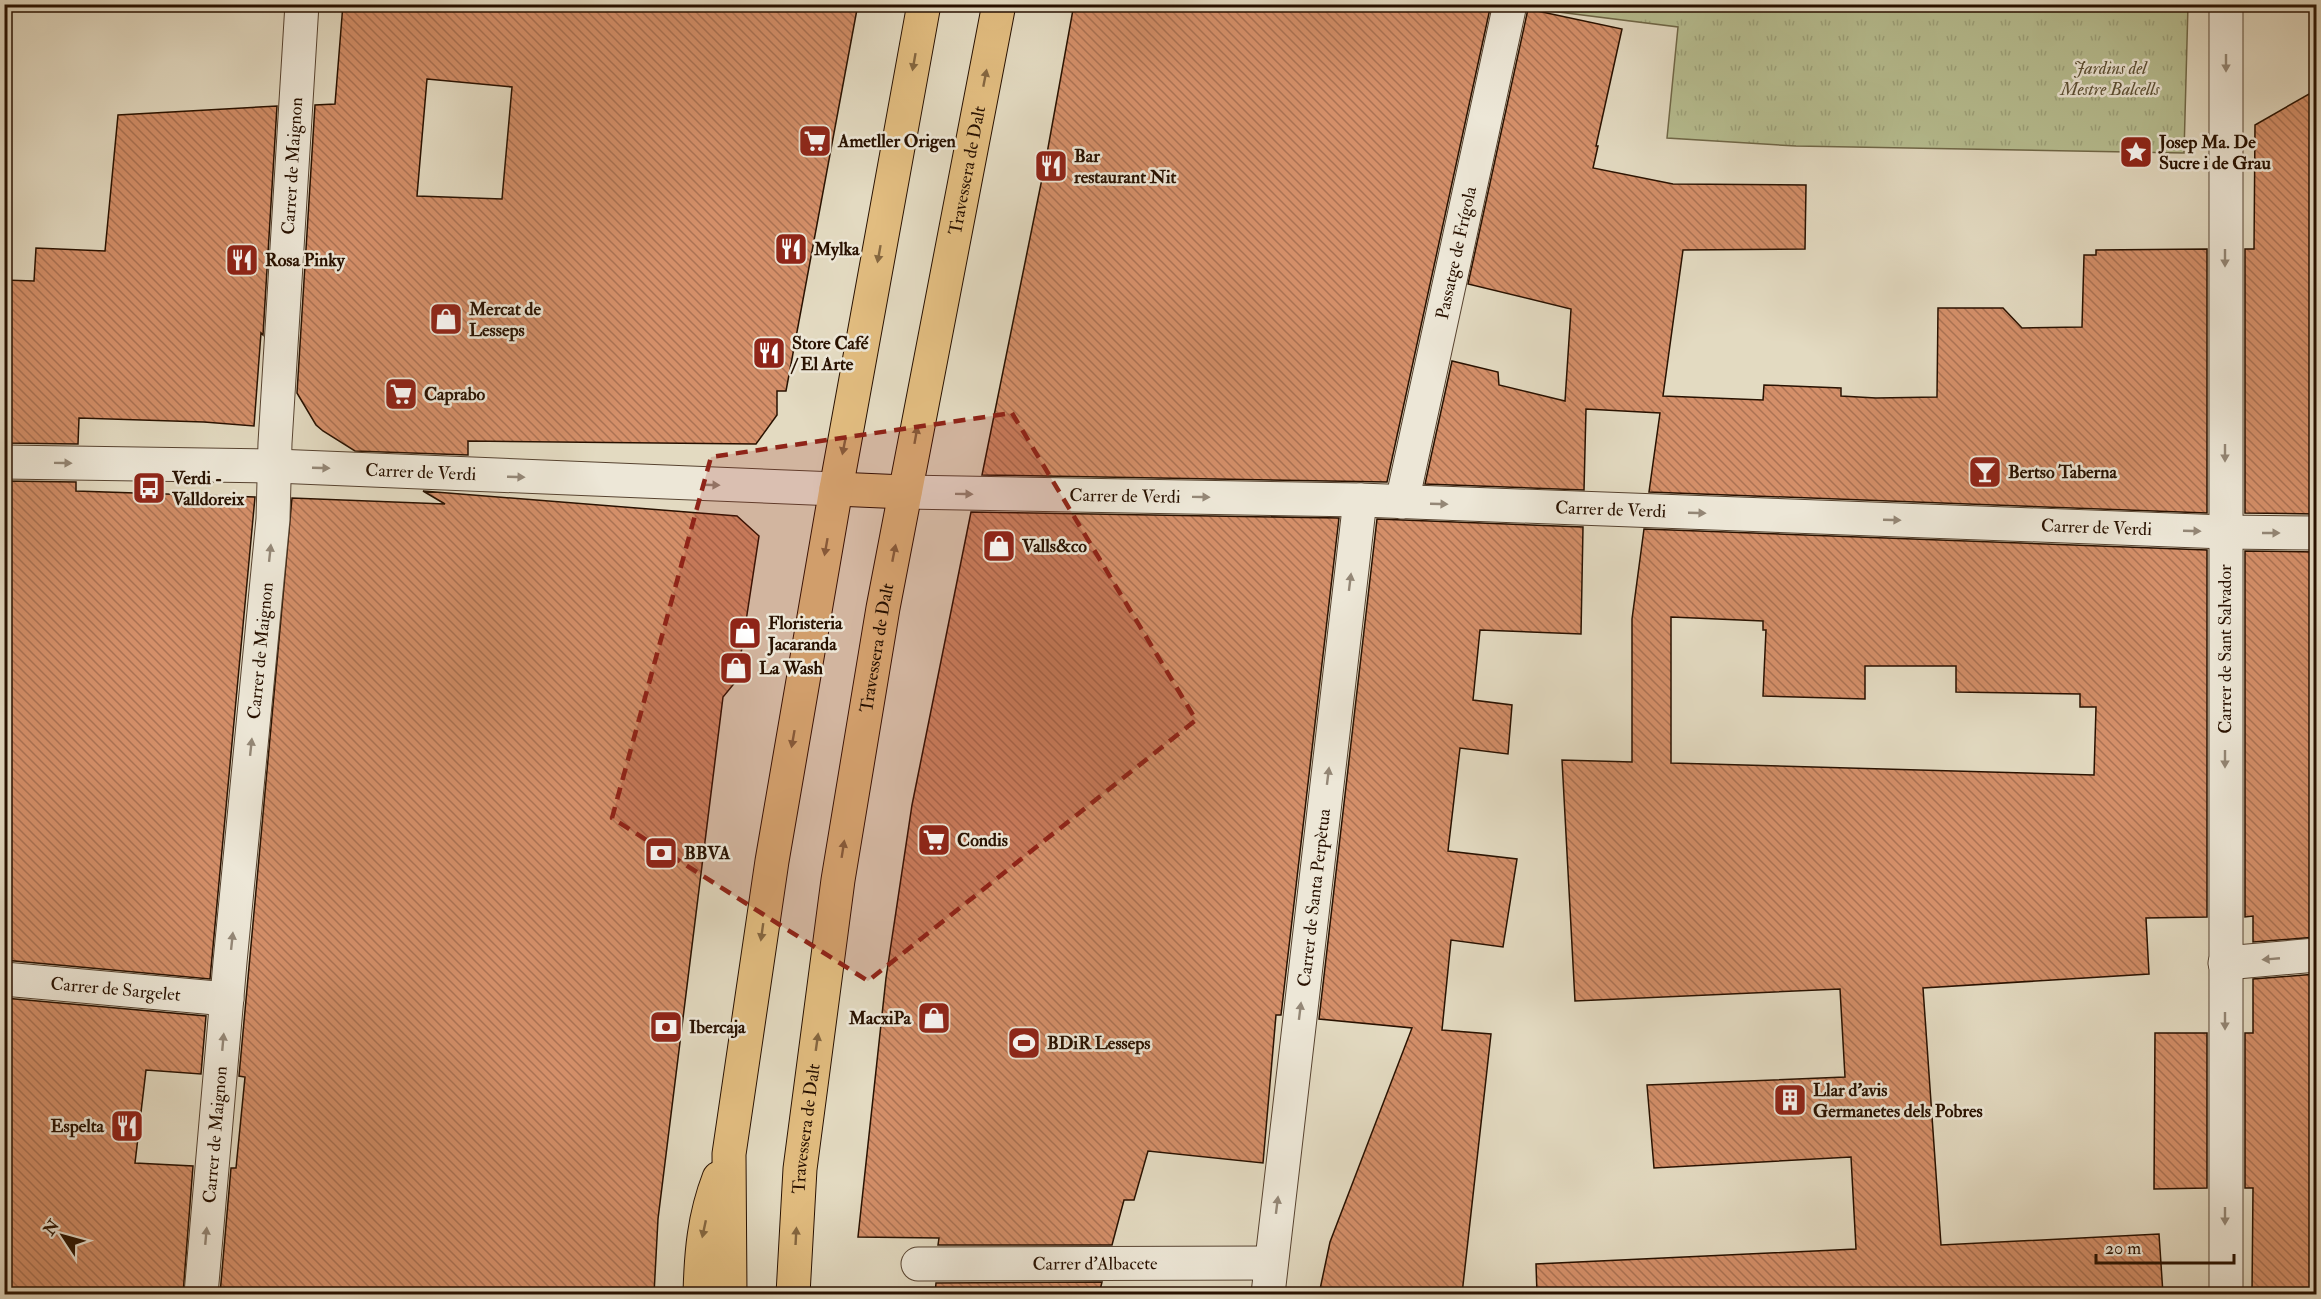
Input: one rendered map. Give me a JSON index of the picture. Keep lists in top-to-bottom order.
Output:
{
  "streets": {
    "main road": ["Travessera de Dalt"],
    "street": [
      "Carrer de Maignon",
      "Passatge de Frígola",
      "Carrer de Verdi",
      "Carrer de Sant Salvador",
      "Carrer de Santa Perpètua",
      "Carrer de Sargelet",
      "Carrer d'Albacete"
    ]
  },
  "crossings": [
    ["Carrer de Maignon", "Carrer de Verdi"],
    ["Carrer de Maignon", "Carrer de Sargelet"],
    ["Travessera de Dalt", "Carrer de Verdi"],
    ["Passatge de Frígola", "Carrer de Verdi"],
    ["Carrer de Verdi", "Carrer de Sant Salvador"],
    ["Carrer de Verdi", "Carrer de Santa Perpètua"],
    ["Carrer de Santa Perpètua", "Carrer d'Albacete"]
  ],
  "one_way": [
    "Carrer de Maignon",
    "Carrer de Verdi",
    "Carrer de Sant Salvador",
    "Carrer de Santa Perpètua"
  ],
  "parks": ["Jardins del Mestre Balcells"],
  "places": {
    "supermarket": ["Ametller Origen", "Caprabo", "Condis"],
    "place": ["Josep Ma. De Sucre i de Grau"],
    "restaurant": [
      "Bar restaurant Nit",
      "Mylka",
      "Rosa Pinky",
      "Store Café / El Arte",
      "Espelta"
    ],
    "shop": [
      "Mercat de Lesseps",
      "Valls&co",
      "Floristeria Jacaranda",
      "La Wash",
      "MacxiPa"
    ],
    "bar": ["Bertso Taberna"],
    "bus stop": ["Verdi - Valldoreix"],
    "bank": ["BBVA", "Ibercaja"],
    "sports": ["BDiR Lesseps"],
    "building": ["Llar d'avis Germanetes dels Pobres"]
  },
  "scale_bar": "20 m",
  "north": "top left"
}
